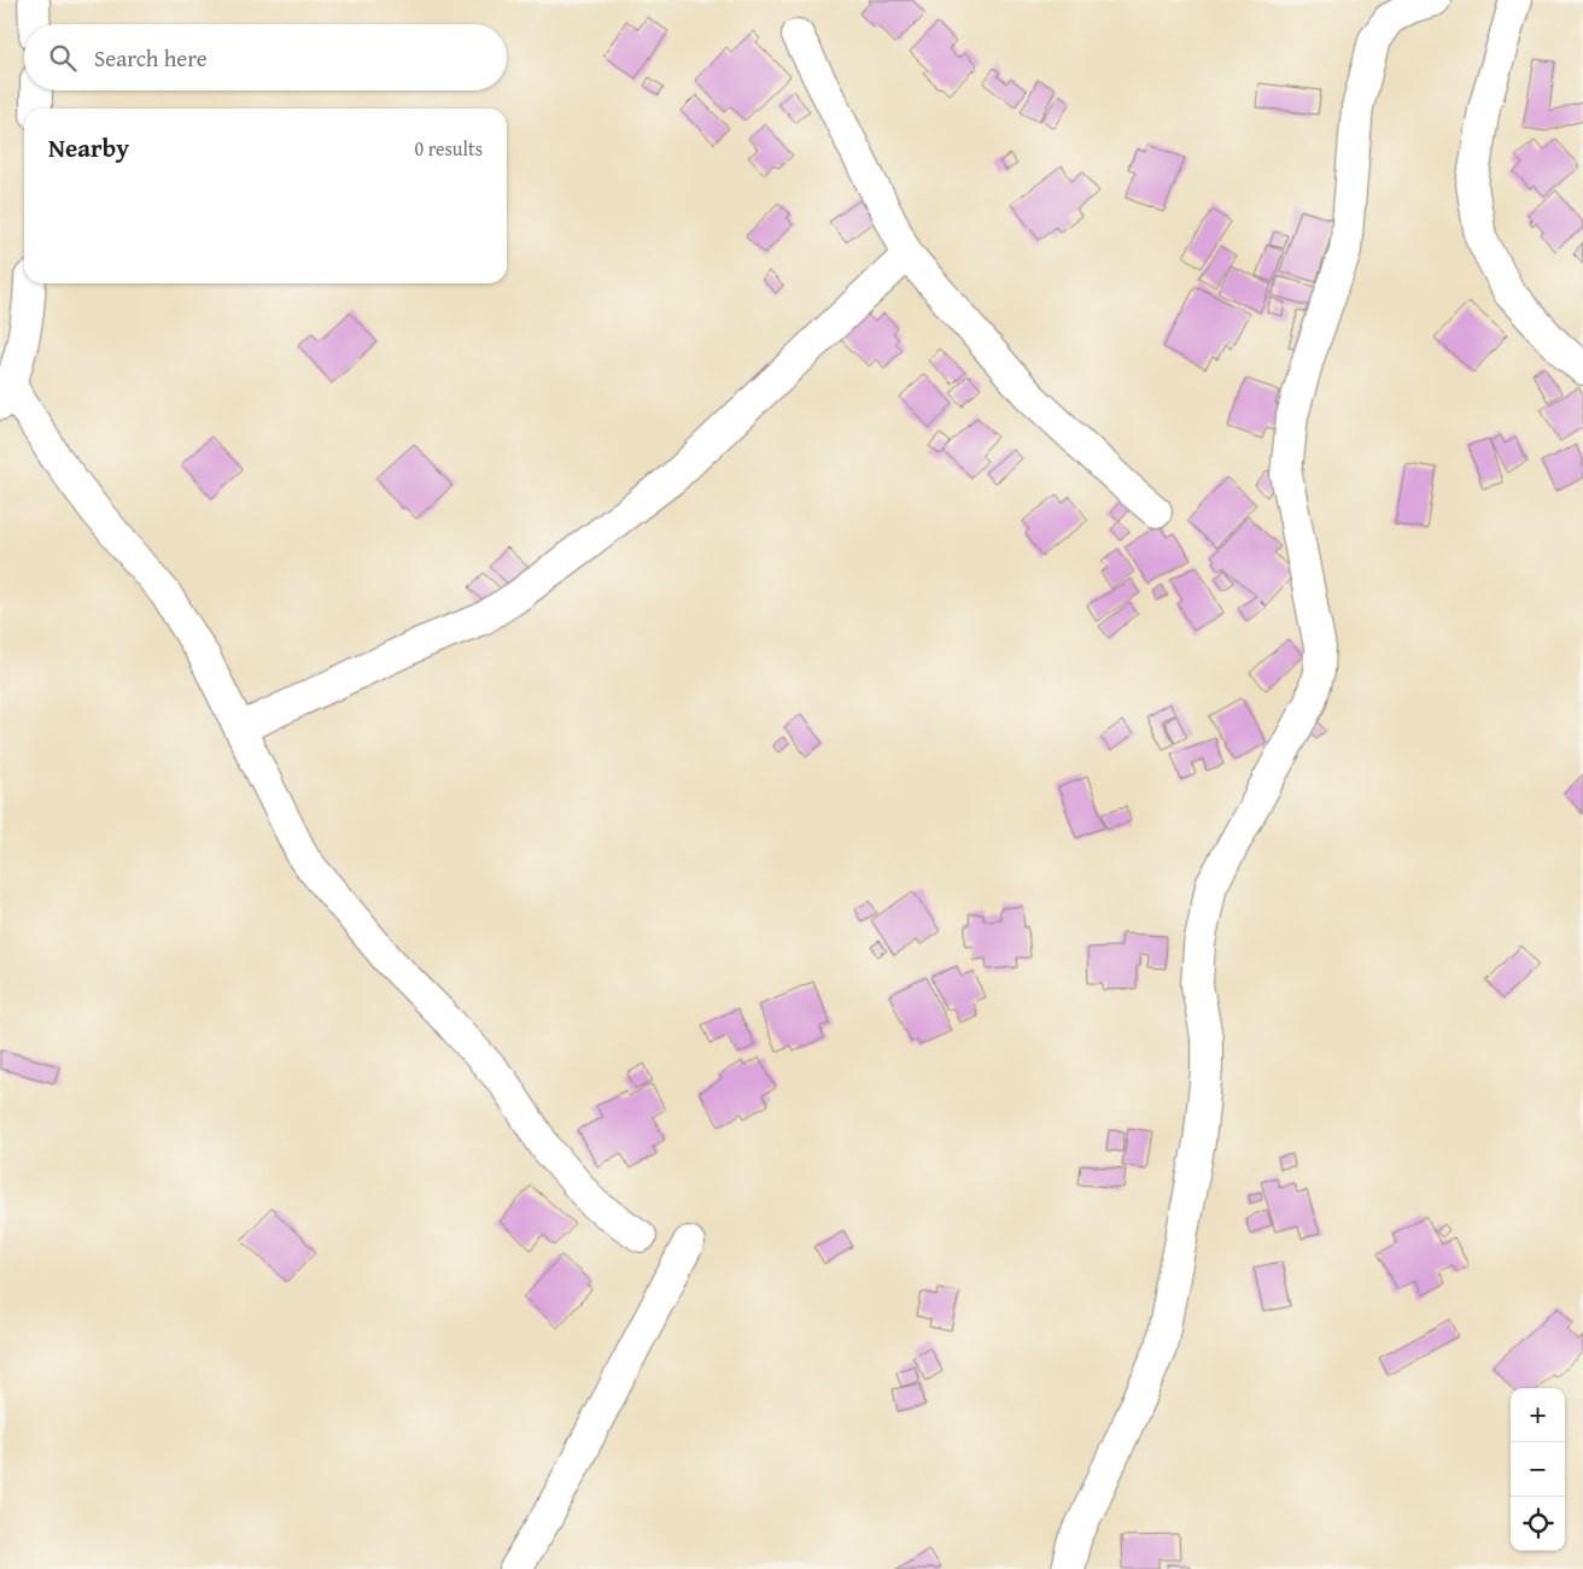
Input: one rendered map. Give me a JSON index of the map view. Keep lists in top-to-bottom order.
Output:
{
  "page": {
    "search": "Search here",
    "heading": ["Nearby", "0 results"],
    "map_buttons": ["+", "−"]
  }
}
